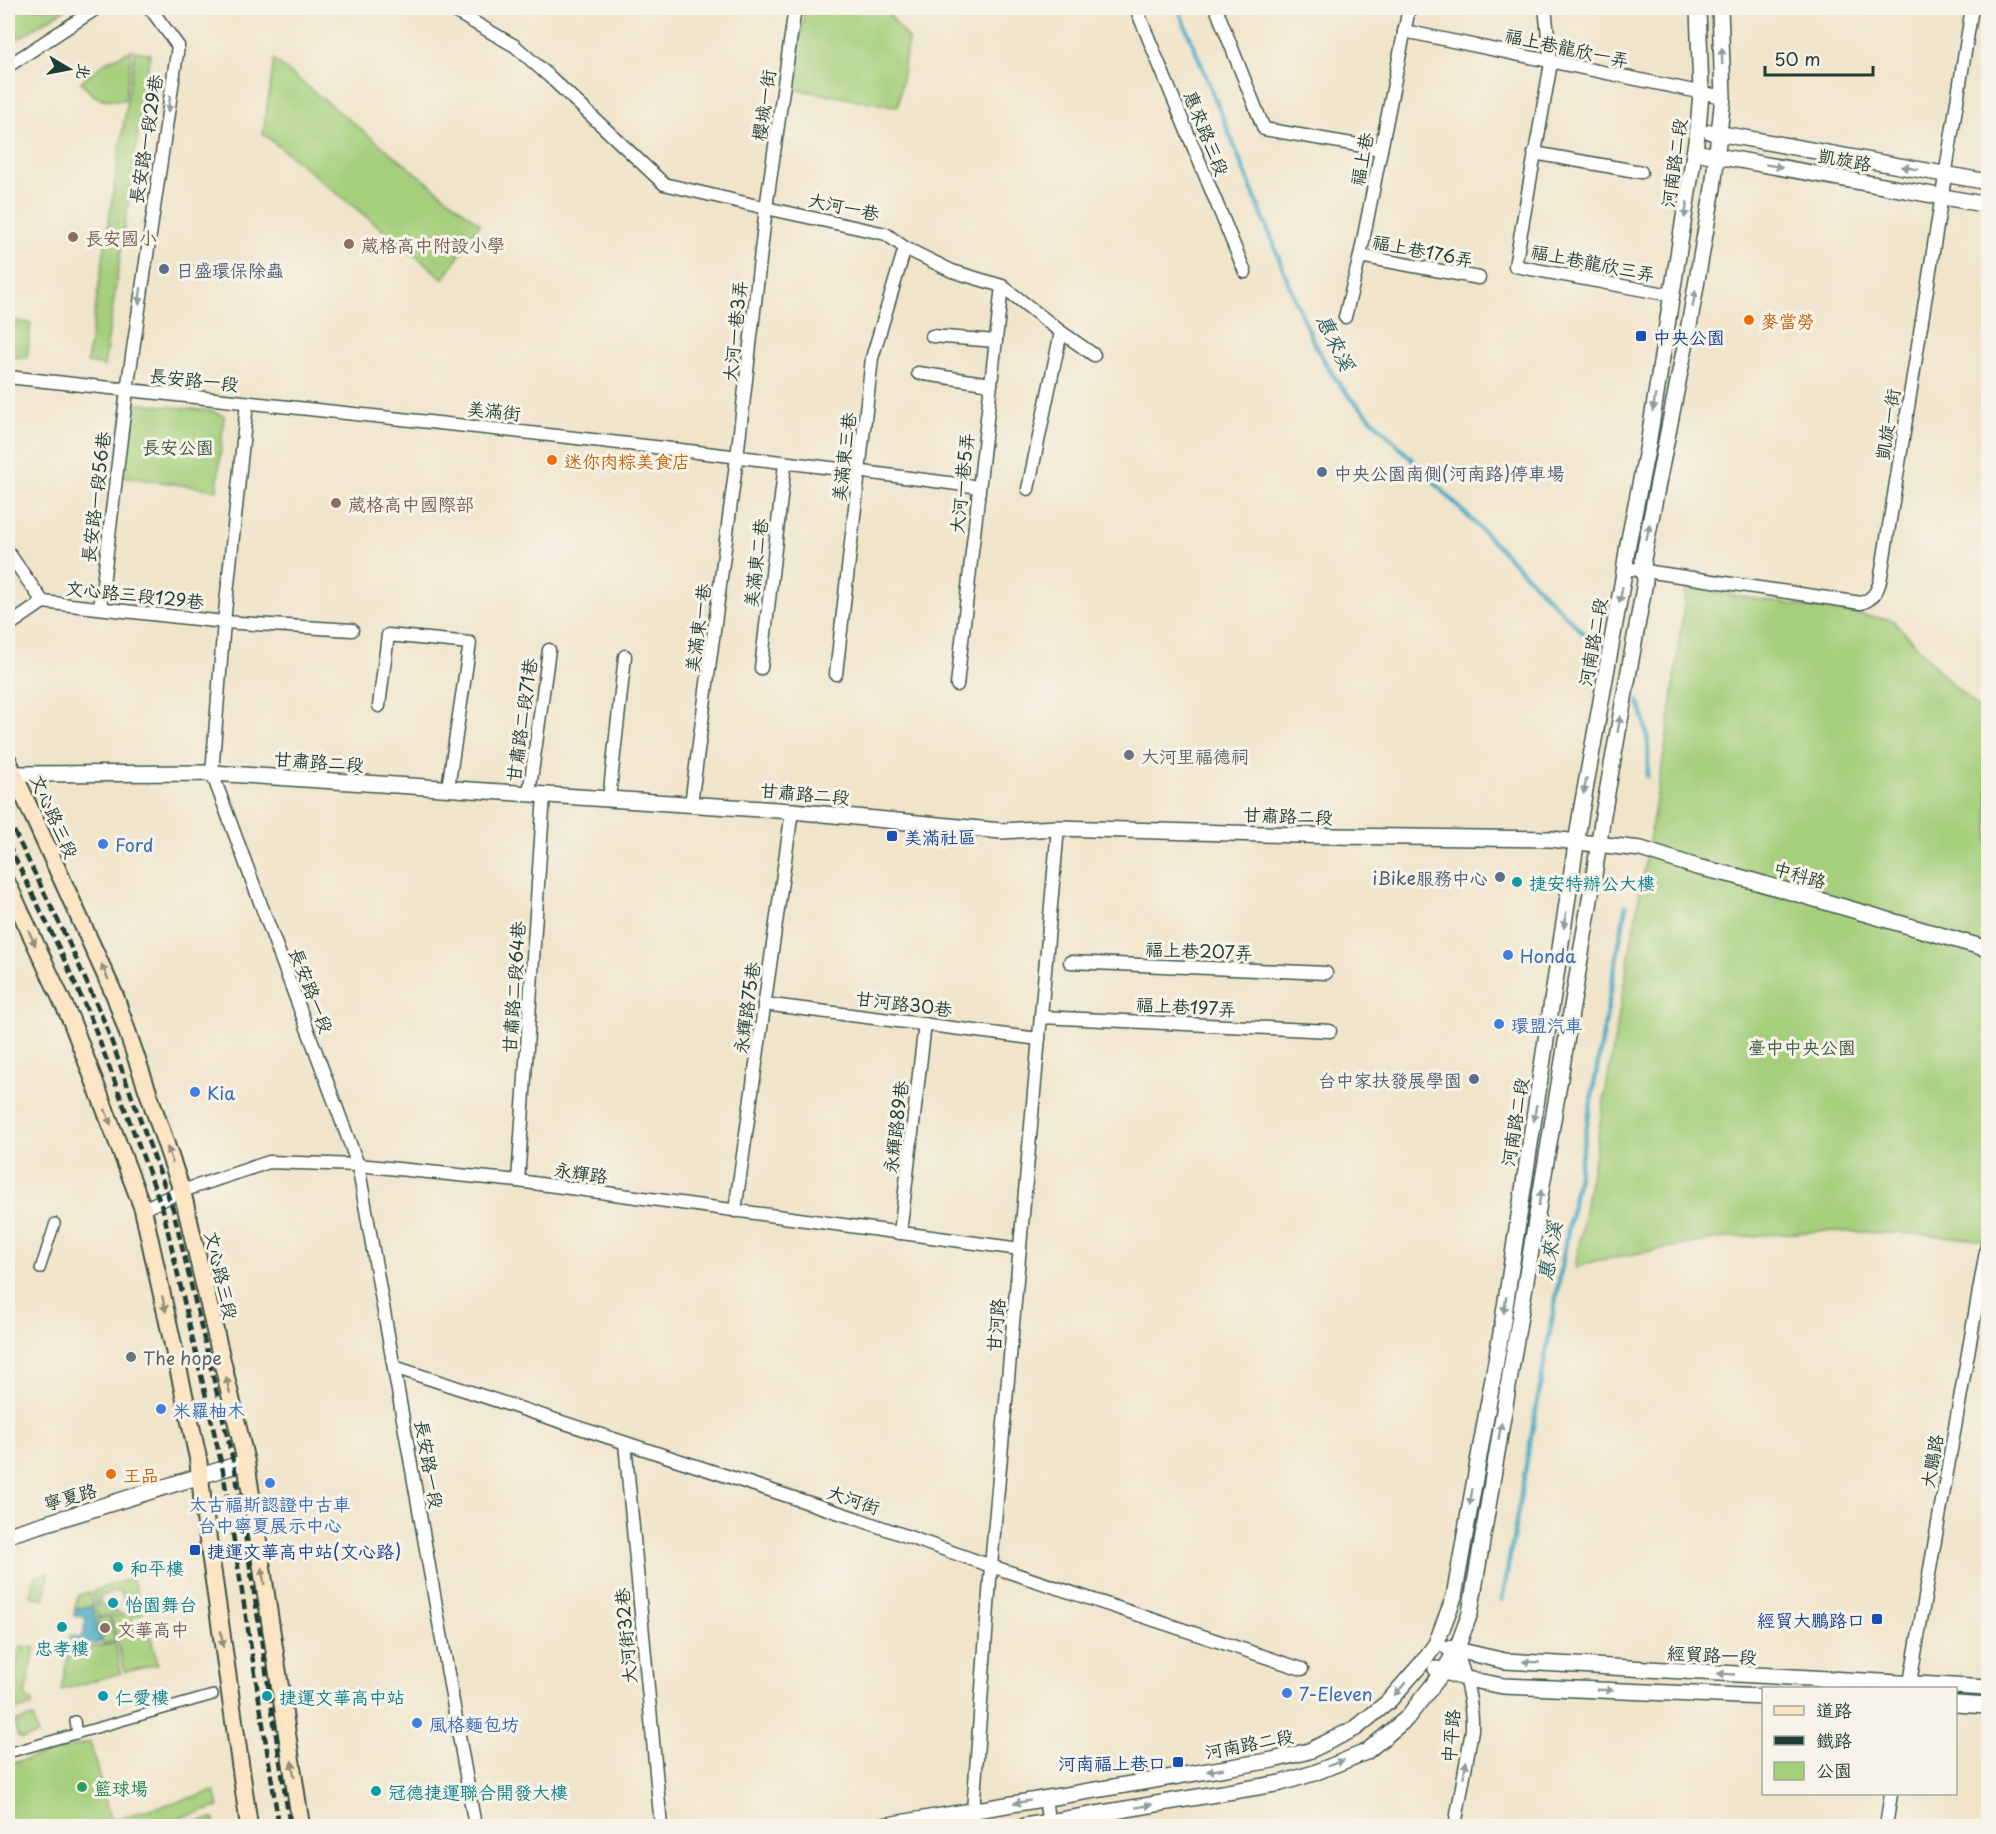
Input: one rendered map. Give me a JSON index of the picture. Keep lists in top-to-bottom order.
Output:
{
  "streets": {
    "main road": ["文心路三段"],
    "street": [
      "福上巷龍欣一弄",
      "櫻城一街",
      "惠來路三段",
      "長安路一段29巷",
      "福上巷",
      "凱旋路",
      "河南路二段",
      "大河一巷",
      "福上巷176弄",
      "福上巷龍欣三弄",
      "大河一巷3弄",
      "長安路一段",
      "美滿街",
      "凱旋一街",
      "美滿東三巷",
      "大河一巷5弄",
      "長安路一段56巷",
      "美滿東二巷",
      "文心路三段129巷",
      "美滿東一巷",
      "甘肅路二段71巷",
      "甘肅路二段",
      "中科路",
      "福上巷207弄",
      "甘肅路二段64巷",
      "甘河路30巷",
      "福上巷197弄",
      "永輝路75巷",
      "永輝路89巷",
      "永輝路",
      "甘河路",
      "大鵬路",
      "寧夏路",
      "大河街",
      "大河街32巷",
      "經貿路一段",
      "中平路"
    ]
  },
  "crossings": [
    ["福上巷龍欣一弄", "福上巷"],
    ["福上巷龍欣一弄", "河南路二段"],
    ["櫻城一街", "大河一巷"],
    ["櫻城一街", "大河一巷3弄"],
    ["長安路一段29巷", "長安路一段"],
    ["長安路一段29巷", "長安路一段56巷"],
    ["福上巷", "福上巷176弄"],
    ["凱旋路", "河南路二段"],
    ["凱旋路", "凱旋一街"],
    ["河南路二段", "福上巷龍欣三弄"],
    ["河南路二段", "凱旋一街"],
    ["河南路二段", "甘肅路二段"],
    ["河南路二段", "中科路"],
    ["河南路二段", "甘河路"],
    ["河南路二段", "經貿路一段"],
    ["河南路二段", "中平路"],
    ["大河一巷", "大河一巷3弄"],
    ["大河一巷", "美滿東三巷"],
    ["大河一巷", "大河一巷5弄"],
    ["大河一巷3弄", "美滿街"],
    ["大河一巷3弄", "美滿東一巷"],
    ["長安路一段", "美滿街"],
    ["長安路一段", "長安路一段56巷"],
    ["長安路一段", "文心路三段129巷"],
    ["長安路一段", "甘肅路二段"],
    ["長安路一段", "永輝路"],
    ["長安路一段", "大河街"],
    ["美滿街", "美滿東三巷"],
    ["美滿街", "大河一巷5弄"],
    ["美滿街", "美滿東二巷"],
    ["美滿街", "美滿東一巷"],
    ["長安路一段56巷", "文心路三段129巷"],
    ["美滿東一巷", "甘肅路二段"],
    ["甘肅路二段71巷", "甘肅路二段"],
    ["甘肅路二段71巷", "甘肅路二段64巷"],
    ["甘肅路二段", "文心路三段"],
    ["甘肅路二段", "中科路"],
    ["甘肅路二段", "甘肅路二段64巷"],
    ["甘肅路二段", "永輝路75巷"],
    ["甘肅路二段", "甘河路"],
    ["文心路三段", "永輝路"],
    ["文心路三段", "寧夏路"],
    ["甘肅路二段64巷", "永輝路"],
    ["甘河路30巷", "永輝路75巷"],
    ["甘河路30巷", "永輝路89巷"],
    ["甘河路30巷", "甘河路"],
    ["福上巷197弄", "甘河路"],
    ["永輝路75巷", "永輝路"],
    ["永輝路89巷", "永輝路"],
    ["永輝路", "甘河路"],
    ["甘河路", "大河街"],
    ["大鵬路", "經貿路一段"],
    ["大河街", "大河街32巷"],
    ["經貿路一段", "中平路"]
  ],
  "one_way": ["長安路一段29巷", "中平路"],
  "water": ["惠來溪"],
  "parks": ["長安公園", "臺中中央公園"],
  "places": {
    "other": [
      "長安國小",
      "葳格高中附設小學",
      "日盛環保除蟲",
      "麥當勞",
      "迷你肉粽美食店",
      "中央公園南側(河南路)停車場",
      "葳格高中國際部",
      "大河里福德祠",
      "Ford",
      "iBike服務中心",
      "捷安特辦公大樓",
      "Honda",
      "環盟汽車",
      "台中家扶發展學園",
      "Kia",
      "The hope",
      "米羅柚木",
      "王品",
      "太古福斯認證中古車 台中寧夏展示中心",
      "和平樓",
      "怡園舞台",
      "忠孝樓",
      "文華高中",
      "7-Eleven",
      "仁愛樓",
      "捷運文華高中站",
      "風格麵包坊",
      "籃球場",
      "冠德捷運聯合開發大樓"
    ],
    "transit": [
      "中央公園",
      "美滿社區",
      "捷運文華高中站(文心路)",
      "經貿大鵬路口",
      "河南福上巷口"
    ]
  },
  "legend": ["道路", "鐵路", "公園"],
  "scale_bar": "50 m",
  "north": "right"
}
